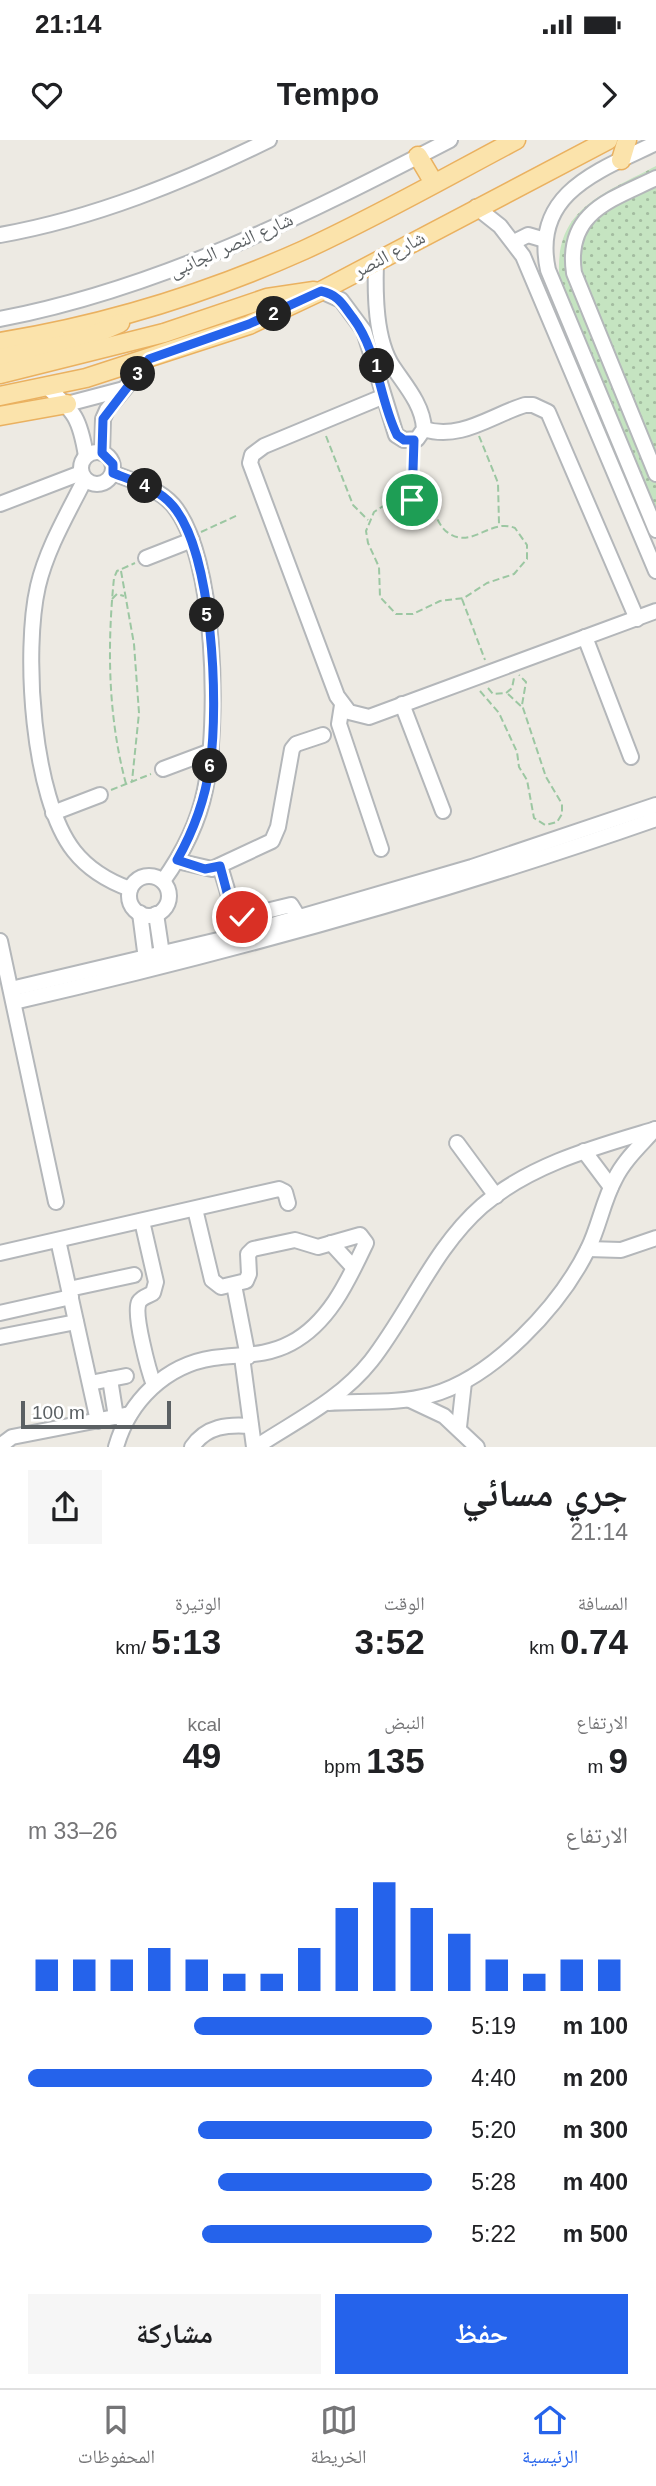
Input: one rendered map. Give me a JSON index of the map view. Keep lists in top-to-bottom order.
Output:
{
  "streets": {
    "main road": ["شارع النصر"],
    "street": ["شارع النصر الجانبى"]
  },
  "scale_bar": "100 m",
  "page": {
    "status": "21:14",
    "header": "Tempo",
    "pins": [
      "2",
      "1",
      "3",
      "4",
      "5",
      "6"
    ],
    "scale": "100 m",
    "heading": ["جري مسائي", "21:14"],
    "stats": [
      ["المسافة", "0.74 km"],
      ["الوقت", "3:52"],
      ["الوتيرة", "5:13 /km"],
      ["الارتفاع", "9 m"],
      ["النبض", "135 bpm"],
      ["kcal", "49"]
    ],
    "chart": ["الارتفاع", "26–33 m"],
    "list": [
      {
        "name": "100 m",
        "note": "5:19"
      },
      {
        "name": "200 m",
        "note": "4:40"
      },
      {
        "name": "300 m",
        "note": "5:20"
      },
      {
        "name": "400 m",
        "note": "5:28"
      },
      {
        "name": "500 m",
        "note": "5:22"
      }
    ],
    "buttons": ["حفظ", "مشاركة"],
    "tabs": ["الرئيسية", "الخريطة", "المحفوظات"]
  }
}
